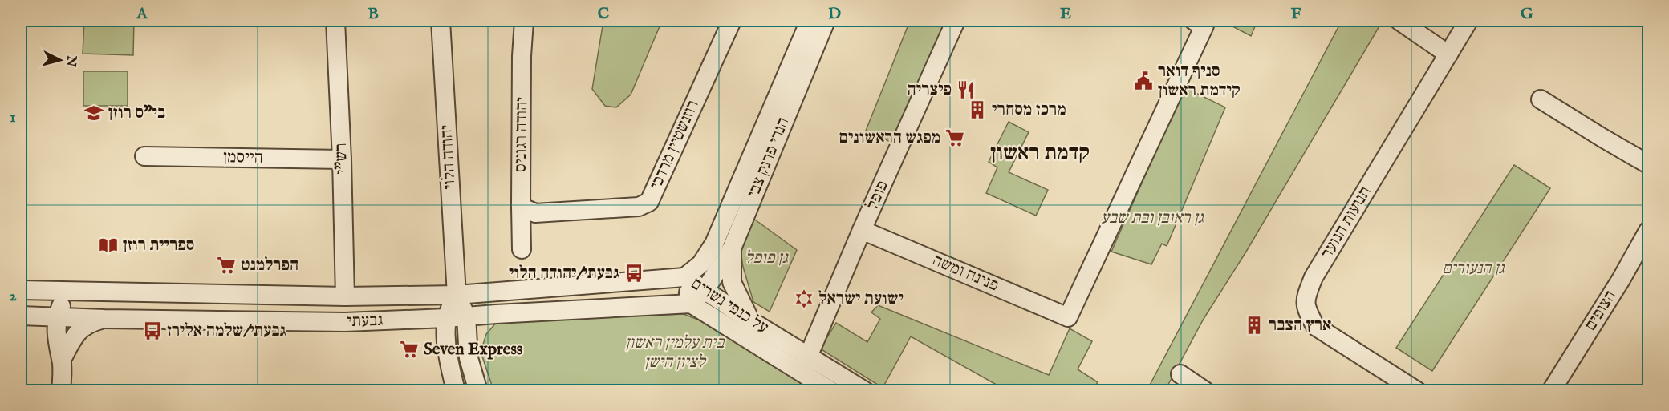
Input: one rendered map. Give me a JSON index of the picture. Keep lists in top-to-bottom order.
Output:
{
  "streets": {
    "street": [
      "יהודה רגוניס",
      "רוזנשטיין מרדכי",
      "יהודה הלוי",
      "הייסמן",
      "הנרי פרנק צבי",
      "רש\"י",
      "פופל",
      "תנועות הנוער",
      "פנינה ומשה",
      "על כנפי נשרים",
      "הצופים",
      "גבעתי"
    ]
  },
  "crossings": [
    ["יהודה רגוניס", "רוזנשטיין מרדכי"],
    ["יהודה הלוי", "גבעתי"],
    ["הייסמן", "רש\"י"],
    ["הנרי פרנק צבי", "על כנפי נשרים"],
    ["הנרי פרנק צבי", "גבעתי"],
    ["רש\"י", "גבעתי"],
    ["פופל", "פנינה ומשה"],
    ["פופל", "על כנפי נשרים"],
    ["על כנפי נשרים", "גבעתי"]
  ],
  "districts": ["קדמת ראשון"],
  "parks": [
    "גן ראובן ובת שבע",
    "גן פופל",
    "גן הנעורים",
    "בית עלמין ראשון לציון הישן"
  ],
  "places": {
    "public building": ["סניף דואר קידמת ראשון"],
    "restaurant": ["פיצריה"],
    "building": ["מרכז מסחרי", "ארץ הצבר"],
    "school or university": ["בי\"ס רוזן"],
    "supermarket": ["מפגש הראשונים", "הפרלמנט", "Seven Express"],
    "library": ["ספריית רוזן"],
    "bus stop": ["גבעתי/יהודה הלוי", "גבעתי/שלמה אלירז"],
    "synagogue": ["ישועת ישראל"]
  },
  "north": "right",
  "grid": {
    "columns": [
      "A",
      "B",
      "C",
      "D",
      "E",
      "F",
      "G"
    ],
    "rows": ["1", "2"]
  }
}
